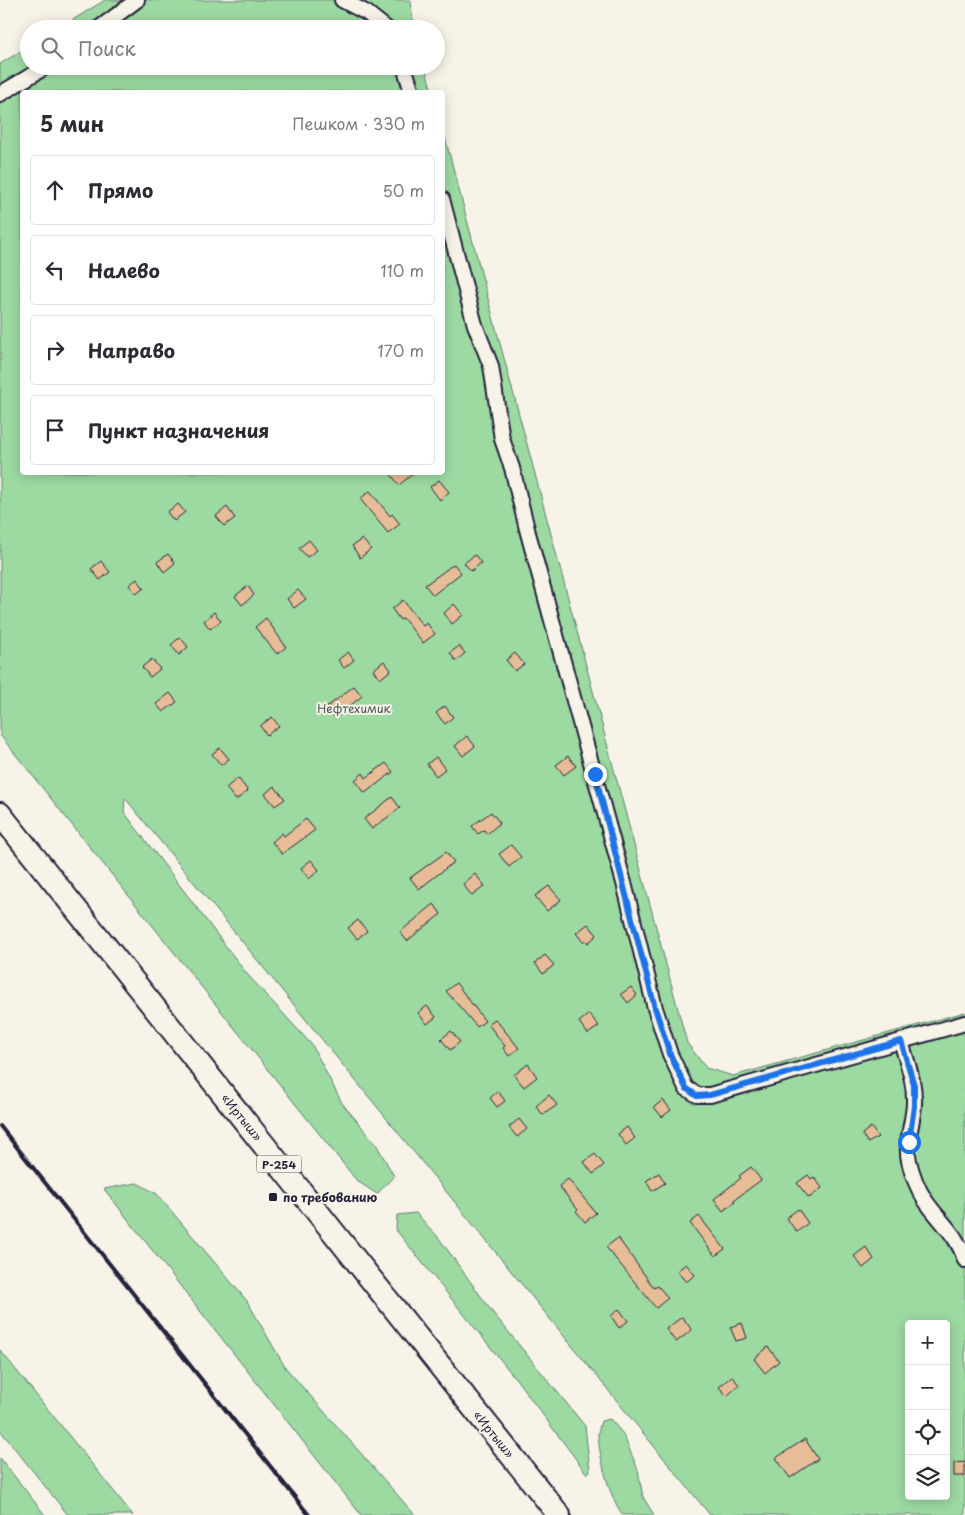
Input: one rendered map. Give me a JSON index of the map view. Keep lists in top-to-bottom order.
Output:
{
  "streets": {
    "main road": ["«Иртыш»", "Р-254"]
  },
  "parks": ["Нефтехимик"],
  "places": {
    "transit": ["по требованию"]
  },
  "page": {
    "search": "Поиск",
    "heading": ["5 мин", "Пешком · 330 m"],
    "list": [
      ["Прямо", "50 m"],
      ["Налево", "110 m"],
      ["Направо", "170 m"],
      "Пункт назначения"
    ],
    "map_buttons": ["+", "−"]
  }
}
